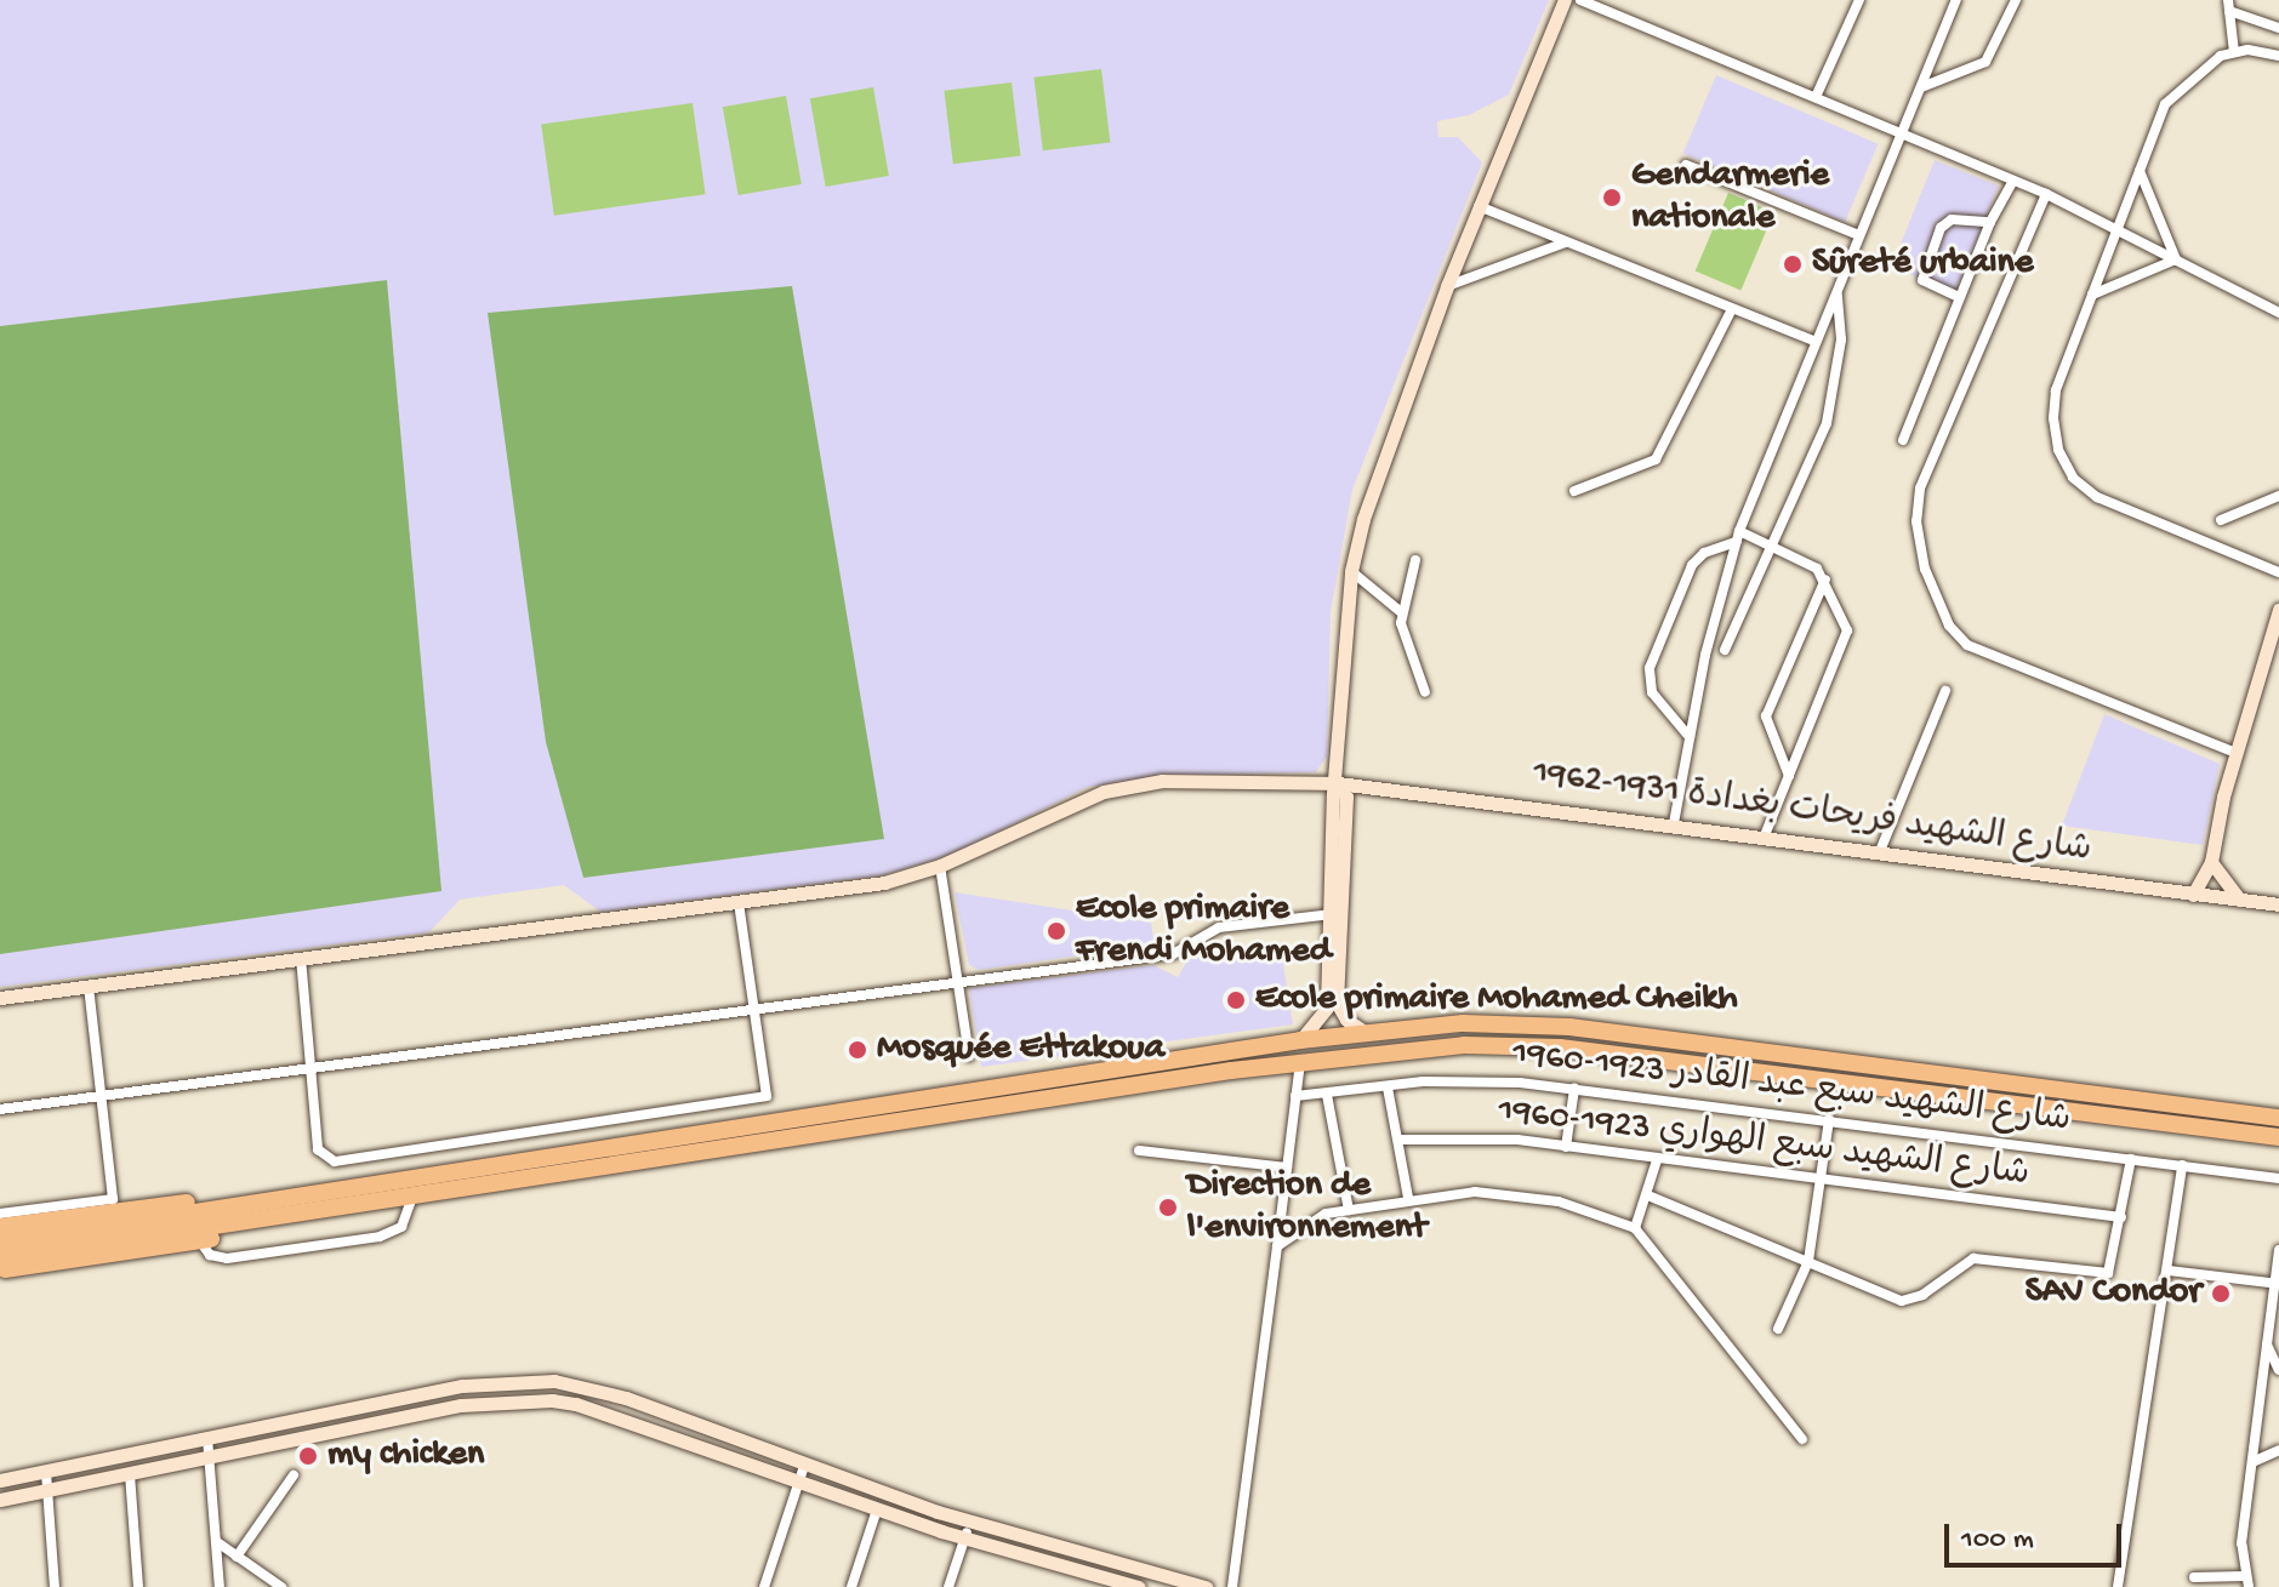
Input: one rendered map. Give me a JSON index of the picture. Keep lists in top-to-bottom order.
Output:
{
  "streets": {
    "main road": ["شارع الشهيد فريحات بغدادة 1931-1962"],
    "street": ["شارع الشهيد سبع عبد القادر 1923-1960", "شارع الشهيد سبع الهواري 1923-1960"]
  },
  "places": [
    "Gendarmerie nationale",
    "Sûreté urbaine",
    "Ecole primaire Frendi Mohamed",
    "Ecole primaire Mohamed Cheikh",
    "Mosquée Ettakoua",
    "Direction de l'environnement",
    "SAV Condor",
    "my chicken"
  ],
  "scale_bar": "100 m"
}
